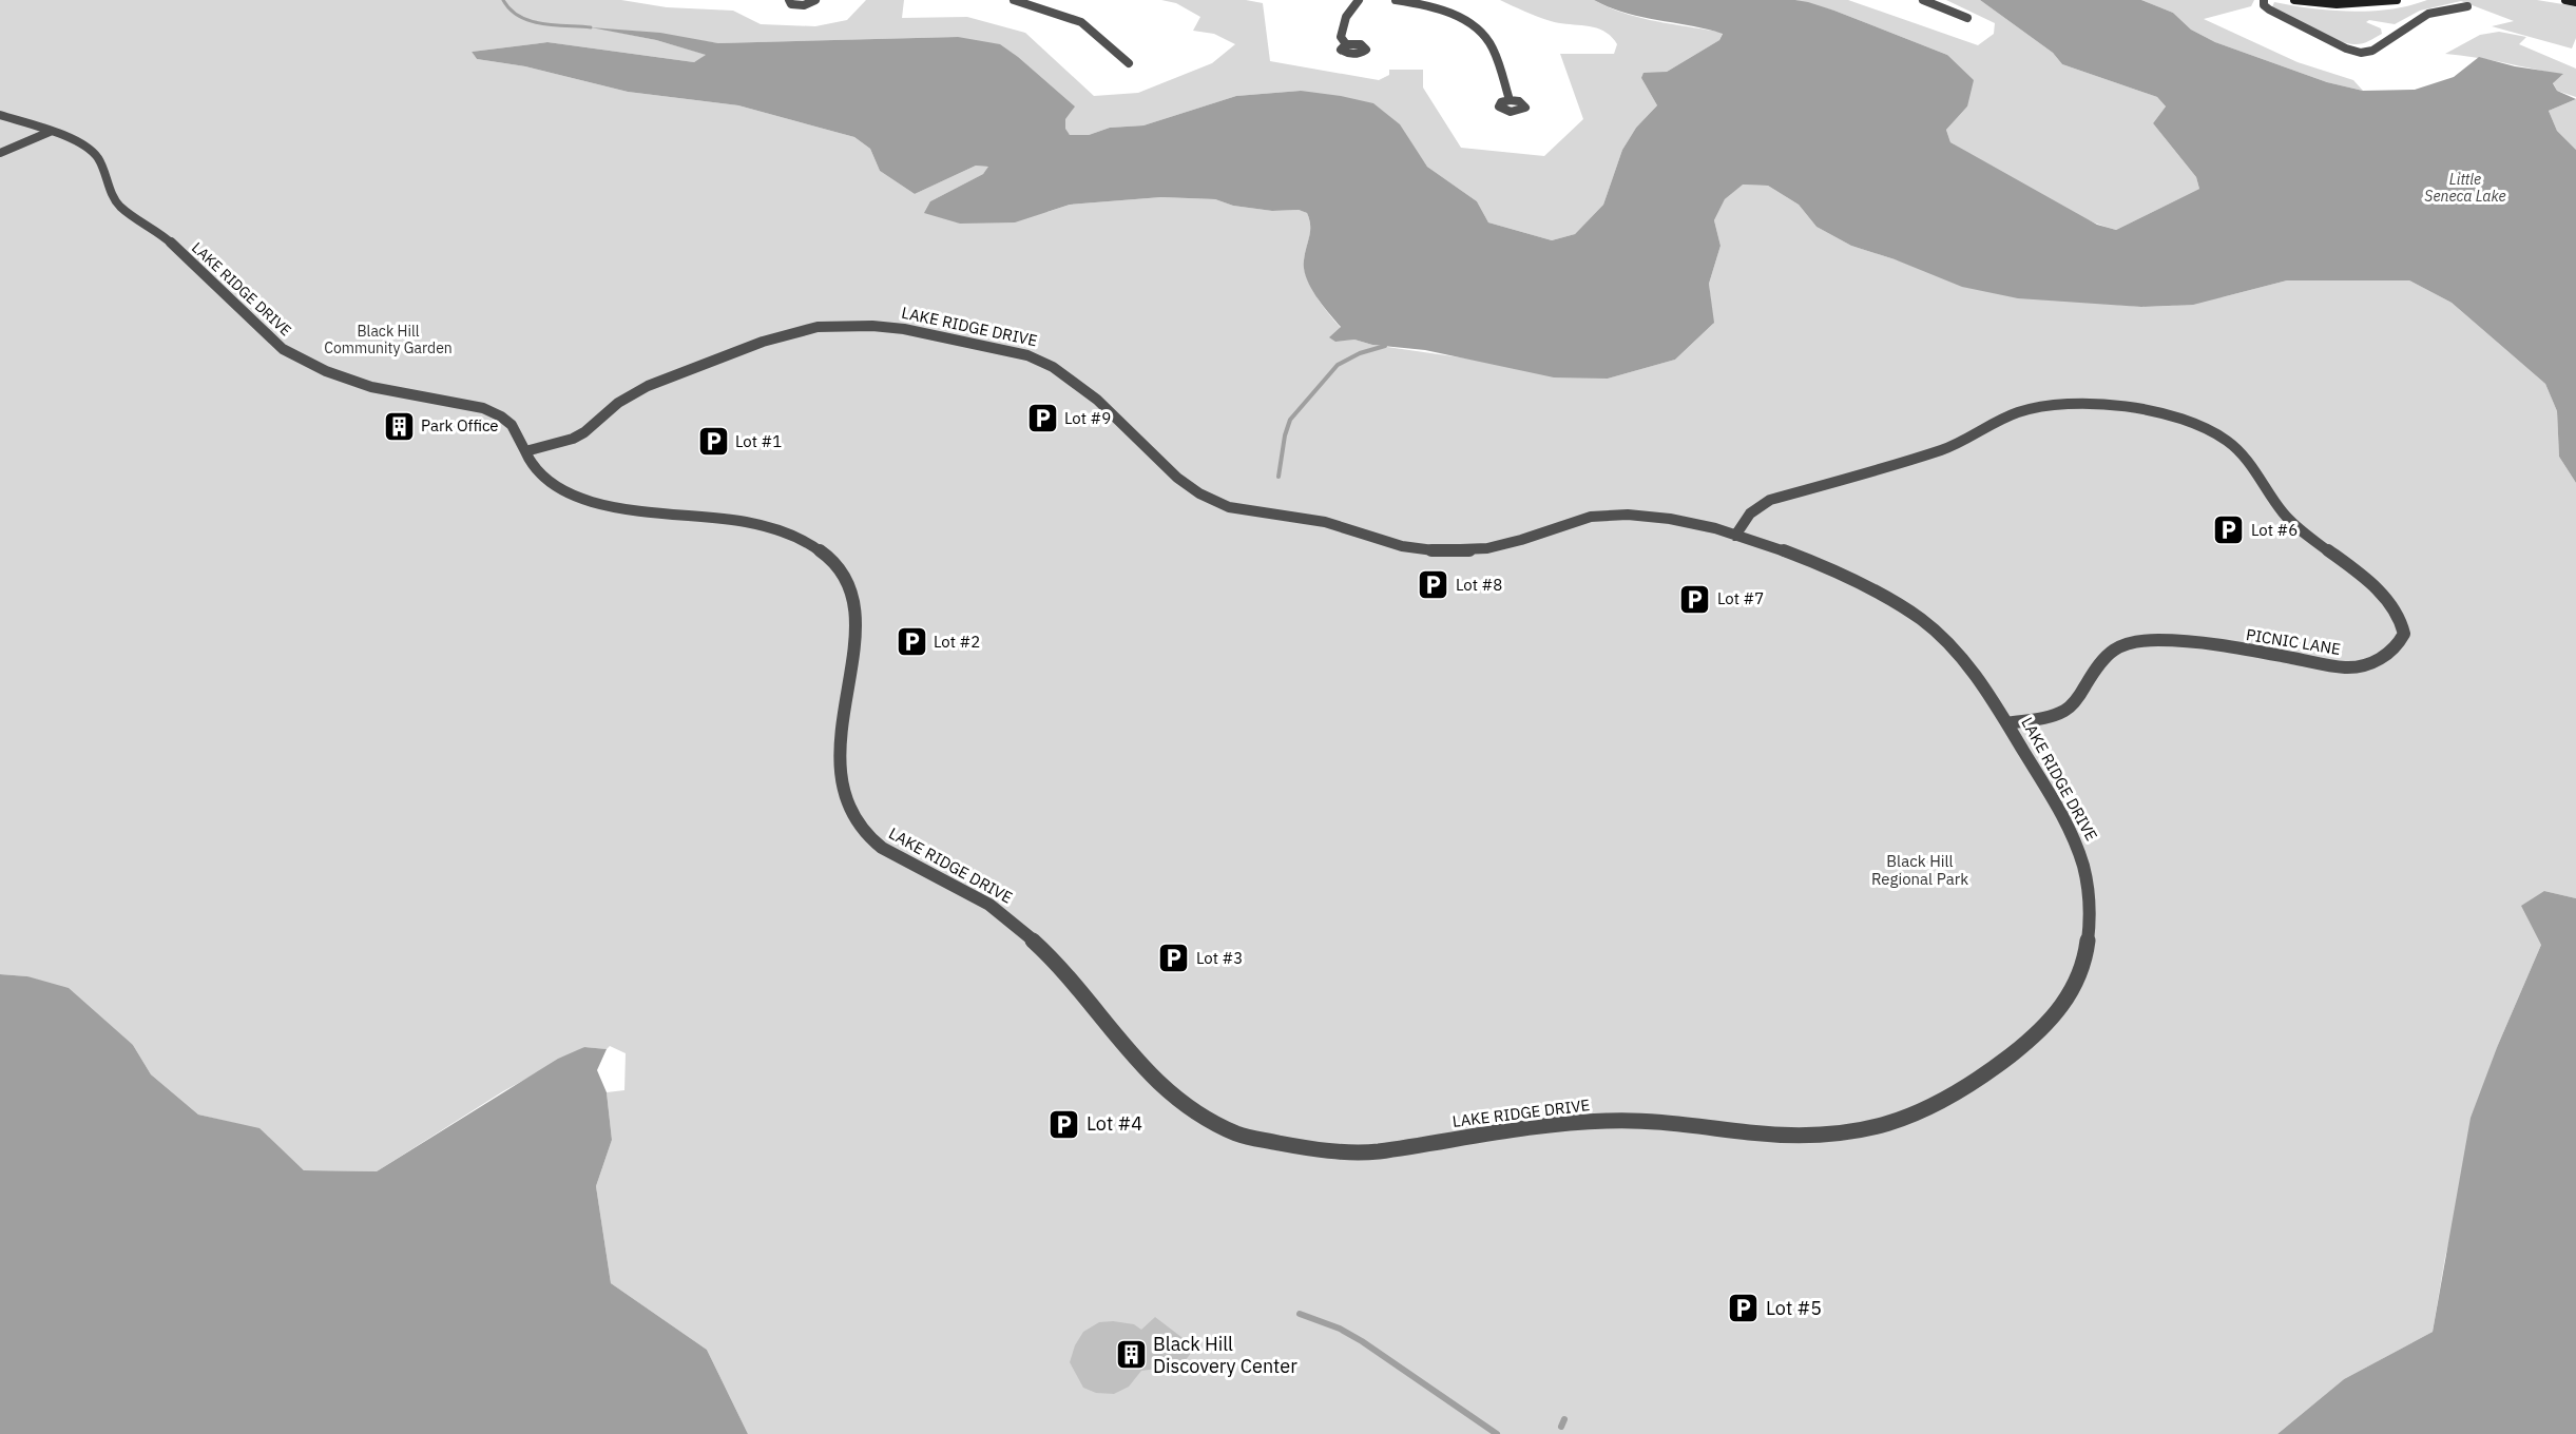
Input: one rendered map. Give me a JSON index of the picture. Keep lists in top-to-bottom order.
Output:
{
  "streets": {
    "street": ["LAKE RIDGE DRIVE", "PICNIC LANE"]
  },
  "crossings": [
    ["LAKE RIDGE DRIVE", "PICNIC LANE"]
  ],
  "water": ["Little Seneca Lake"],
  "parks": ["Black Hill Community Garden", "Black Hill Regional Park"],
  "places": {
    "parking": [
      "Lot #9",
      "Lot #1",
      "Lot #6",
      "Lot #8",
      "Lot #7",
      "Lot #2",
      "Lot #3",
      "Lot #4",
      "Lot #5"
    ],
    "building": ["Park Office", "Black Hill Discovery Center"]
  }
}
